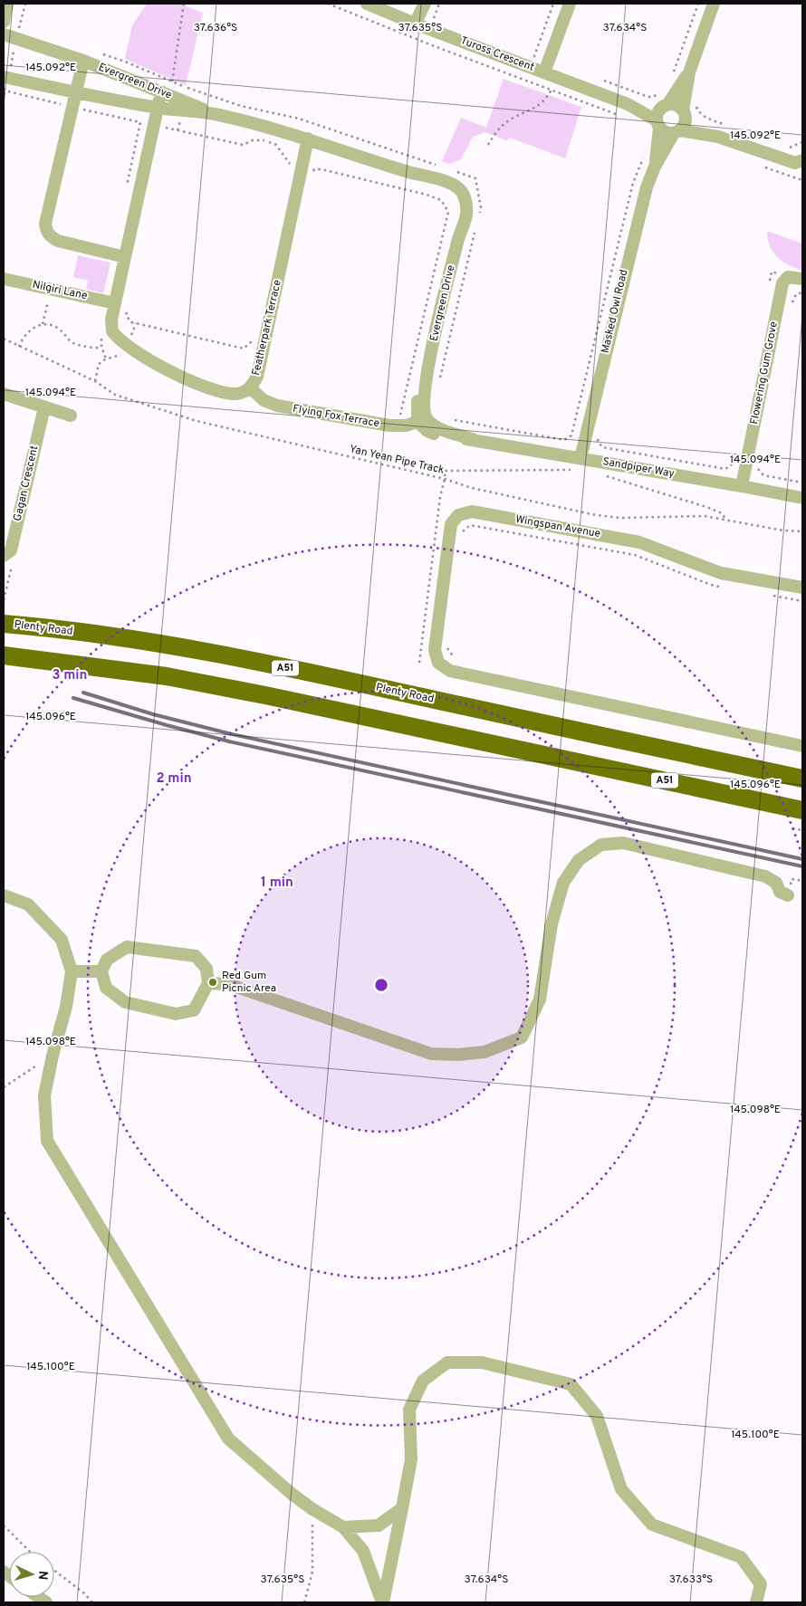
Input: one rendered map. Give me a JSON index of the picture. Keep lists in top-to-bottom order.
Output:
{
  "streets": {
    "highway": ["Plenty Road", "A51"],
    "street": [
      "Tuross Crescent",
      "Evergreen Drive",
      "Nilgiri Lane",
      "Masked Owl Road",
      "Featherpark Terrace",
      "Flowering Gum Grove",
      "Flying Fox Terrace",
      "Sandpiper Way",
      "Gagan Crescent",
      "Wingspan Avenue"
    ],
    "path": ["Yan Yean Pipe Track"]
  },
  "crossings": [
    ["Evergreen Drive", "Featherpark Terrace"],
    ["Evergreen Drive", "Flying Fox Terrace"],
    ["Evergreen Drive", "Sandpiper Way"],
    ["Nilgiri Lane", "Featherpark Terrace"],
    ["Masked Owl Road", "Sandpiper Way"],
    ["Featherpark Terrace", "Flying Fox Terrace"],
    ["Flowering Gum Grove", "Sandpiper Way"],
    ["Flying Fox Terrace", "Sandpiper Way"]
  ],
  "places": ["Red Gum Picnic Area"],
  "north": "right",
  "coordinates": [
    "37.636°S",
    "37.635°S",
    "37.634°S",
    "145.092°E",
    "145.094°E",
    "145.096°E",
    "145.098°E",
    "145.100°E",
    "37.633°S"
  ],
  "rings": ["3 min", "2 min", "1 min"]
}
